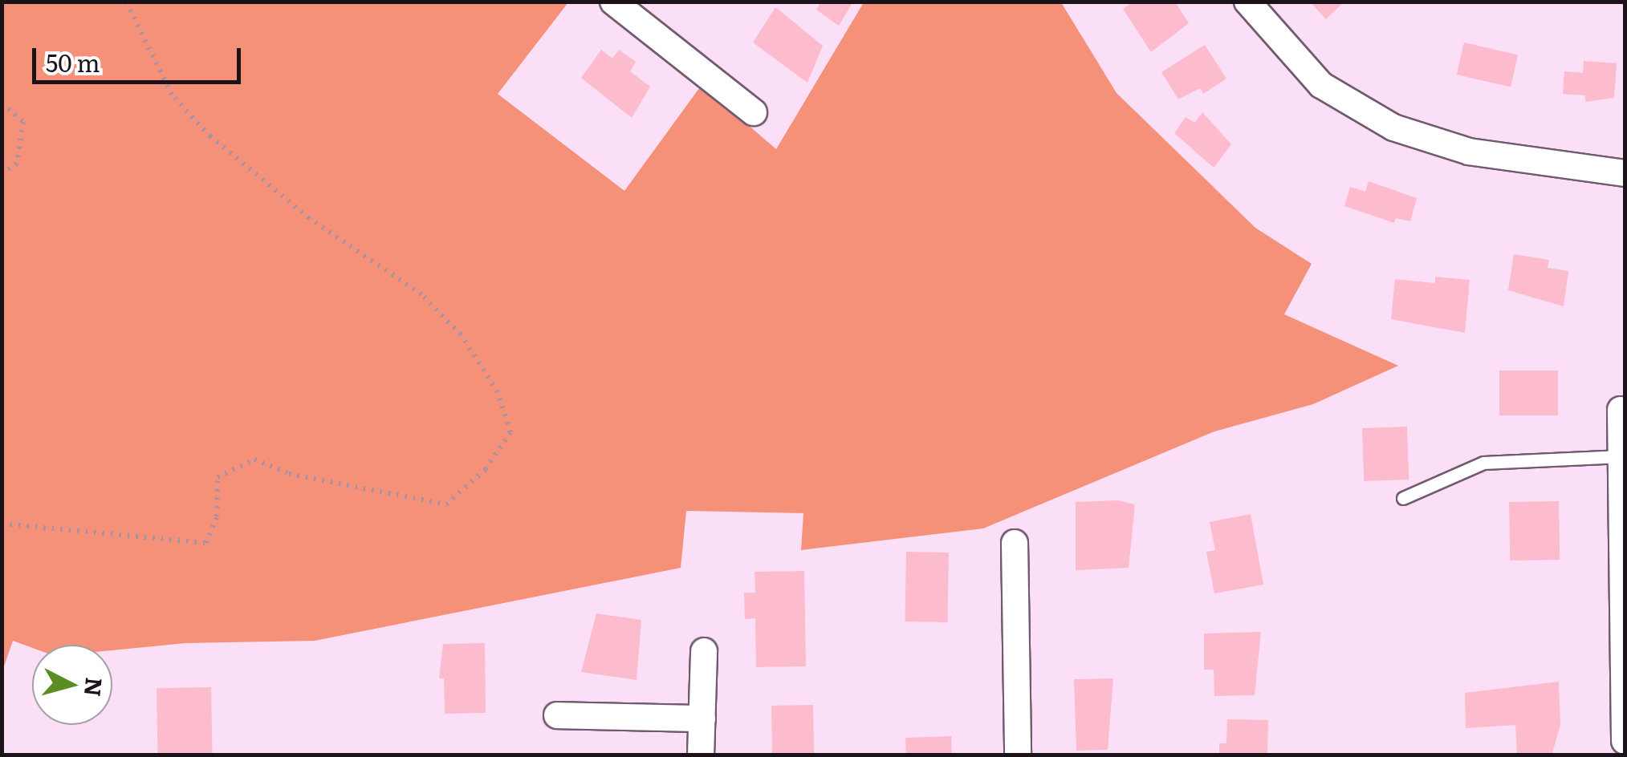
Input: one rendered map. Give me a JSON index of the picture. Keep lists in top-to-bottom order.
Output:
{
  "scale_bar": "50 m",
  "north": "right"
}
